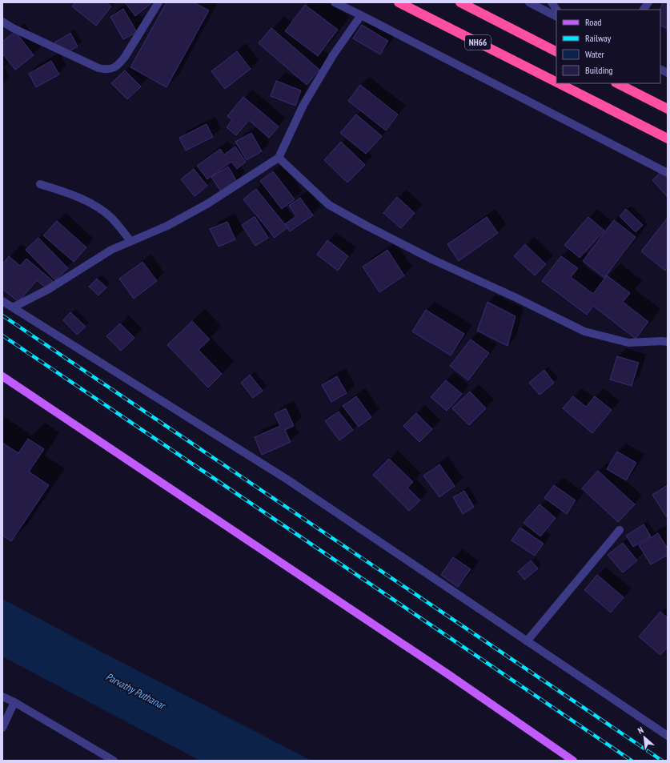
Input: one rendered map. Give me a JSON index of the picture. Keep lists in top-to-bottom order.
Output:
{
  "streets": {
    "highway": ["NH66"]
  },
  "water": ["Parvathy Puthanar"],
  "legend": [
    "Road",
    "Railway",
    "Water",
    "Building"
  ],
  "north": "top left"
}
